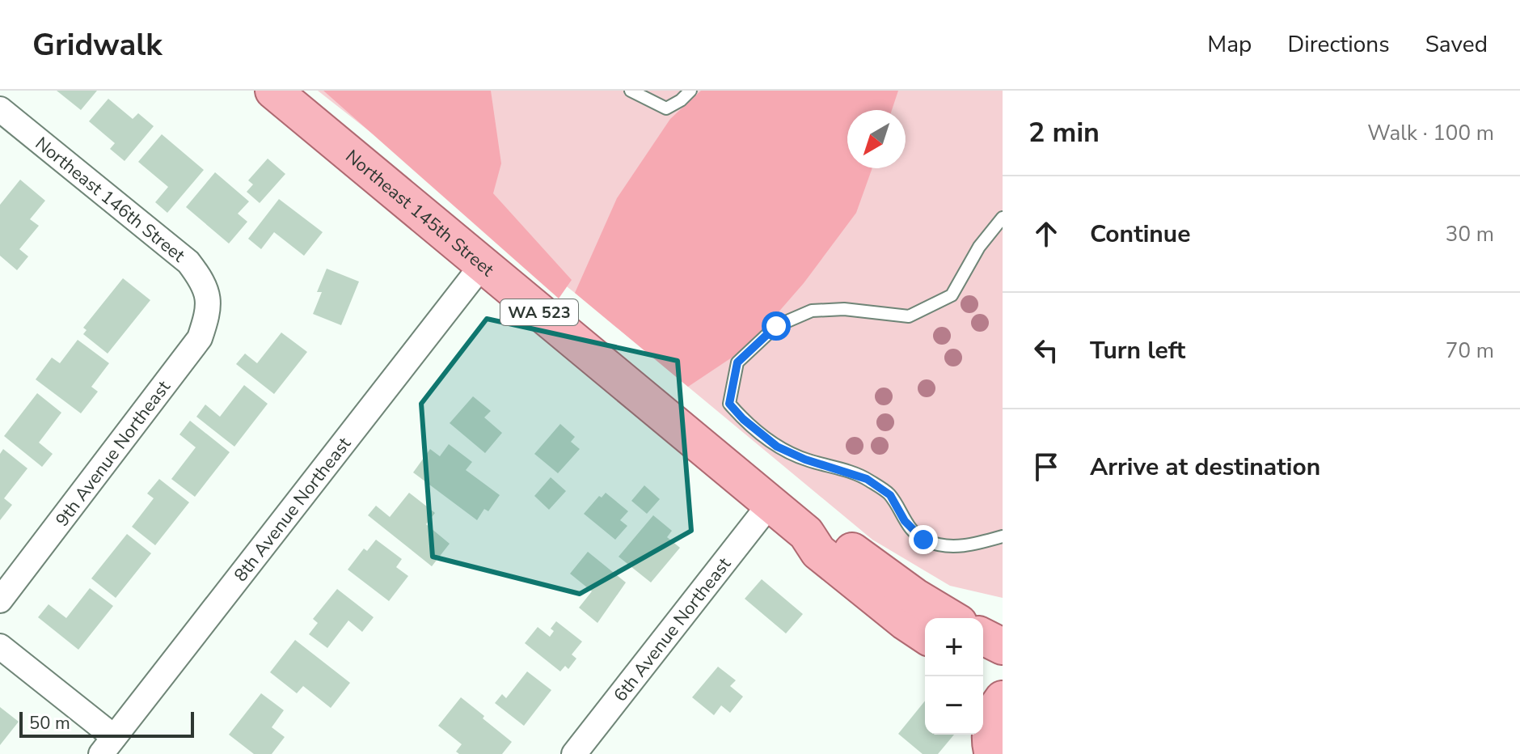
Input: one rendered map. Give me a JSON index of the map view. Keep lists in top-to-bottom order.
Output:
{
  "streets": {
    "main road": ["Northeast 145th Street", "WA 523"],
    "street": [
      "Northeast 146th Street",
      "9th Avenue Northeast",
      "8th Avenue Northeast",
      "6th Avenue Northeast"
    ]
  },
  "crossings": [
    ["Northeast 146th Street", "9th Avenue Northeast"],
    ["Northeast 145th Street", "8th Avenue Northeast"],
    ["Northeast 145th Street", "6th Avenue Northeast"]
  ],
  "scale_bar": "50 m",
  "north": "bottom left",
  "page": {
    "header": "Gridwalk",
    "nav": ["Map", "Directions", "Saved"],
    "heading": ["2 min", "Walk · 100 m"],
    "list": [
      ["Continue", "30 m"],
      ["Turn left", "70 m"],
      "Arrive at destination"
    ],
    "map_buttons": ["+", "−"],
    "scale": "50 m"
  }
}
